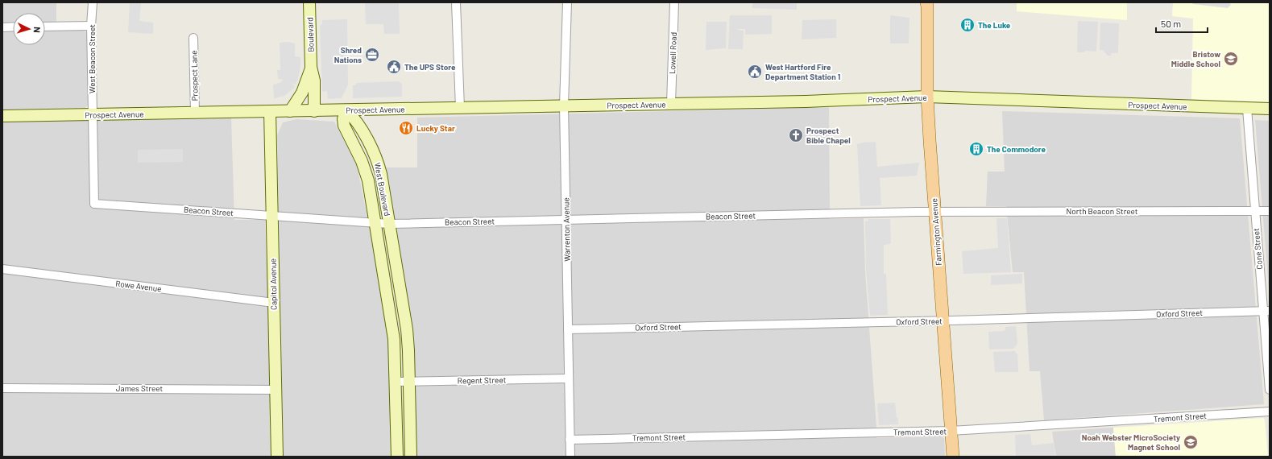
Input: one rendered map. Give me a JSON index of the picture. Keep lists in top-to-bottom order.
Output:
{
  "streets": {
    "main road": [
      "Boulevard",
      "Prospect Avenue",
      "West Boulevard",
      "Farmington Avenue",
      "Capitol Avenue"
    ],
    "street": [
      "Lowell Road",
      "West Beacon Street",
      "Prospect Lane",
      "Beacon Street",
      "North Beacon Street",
      "Warrenton Avenue",
      "Cone Street",
      "Rowe Avenue",
      "Oxford Street",
      "Regent Street",
      "James Street",
      "Tremont Street"
    ]
  },
  "crossings": [
    ["Boulevard", "Prospect Avenue"],
    ["Lowell Road", "Prospect Avenue"],
    ["West Beacon Street", "Prospect Avenue"],
    ["West Beacon Street", "Beacon Street"],
    ["Prospect Lane", "Prospect Avenue"],
    ["Prospect Avenue", "West Boulevard"],
    ["Prospect Avenue", "Beacon Street"],
    ["Prospect Avenue", "Warrenton Avenue"],
    ["Prospect Avenue", "Farmington Avenue"],
    ["Prospect Avenue", "Cone Street"],
    ["Prospect Avenue", "Capitol Avenue"],
    ["West Boulevard", "Beacon Street"],
    ["West Boulevard", "Regent Street"],
    ["Beacon Street", "North Beacon Street"],
    ["Beacon Street", "Warrenton Avenue"],
    ["Beacon Street", "Farmington Avenue"],
    ["Beacon Street", "Capitol Avenue"],
    ["North Beacon Street", "Farmington Avenue"],
    ["North Beacon Street", "Cone Street"],
    ["Warrenton Avenue", "Oxford Street"],
    ["Warrenton Avenue", "Regent Street"],
    ["Warrenton Avenue", "Tremont Street"],
    ["Farmington Avenue", "Oxford Street"],
    ["Farmington Avenue", "Tremont Street"],
    ["Cone Street", "Oxford Street"],
    ["Capitol Avenue", "Rowe Avenue"],
    ["Capitol Avenue", "James Street"]
  ],
  "places": {
    "building": ["The Luke", "The Commodore"],
    "office": ["Shred Nations"],
    "school or university": ["Bristow Middle School", "Noah Webster MicroSociety Magnet School"],
    "public building": ["The UPS Store", "West Hartford Fire Department Station 1"],
    "restaurant": ["Lucky Star"],
    "church": ["Prospect Bible Chapel"]
  },
  "scale_bar": "50 m",
  "north": "right"
}
